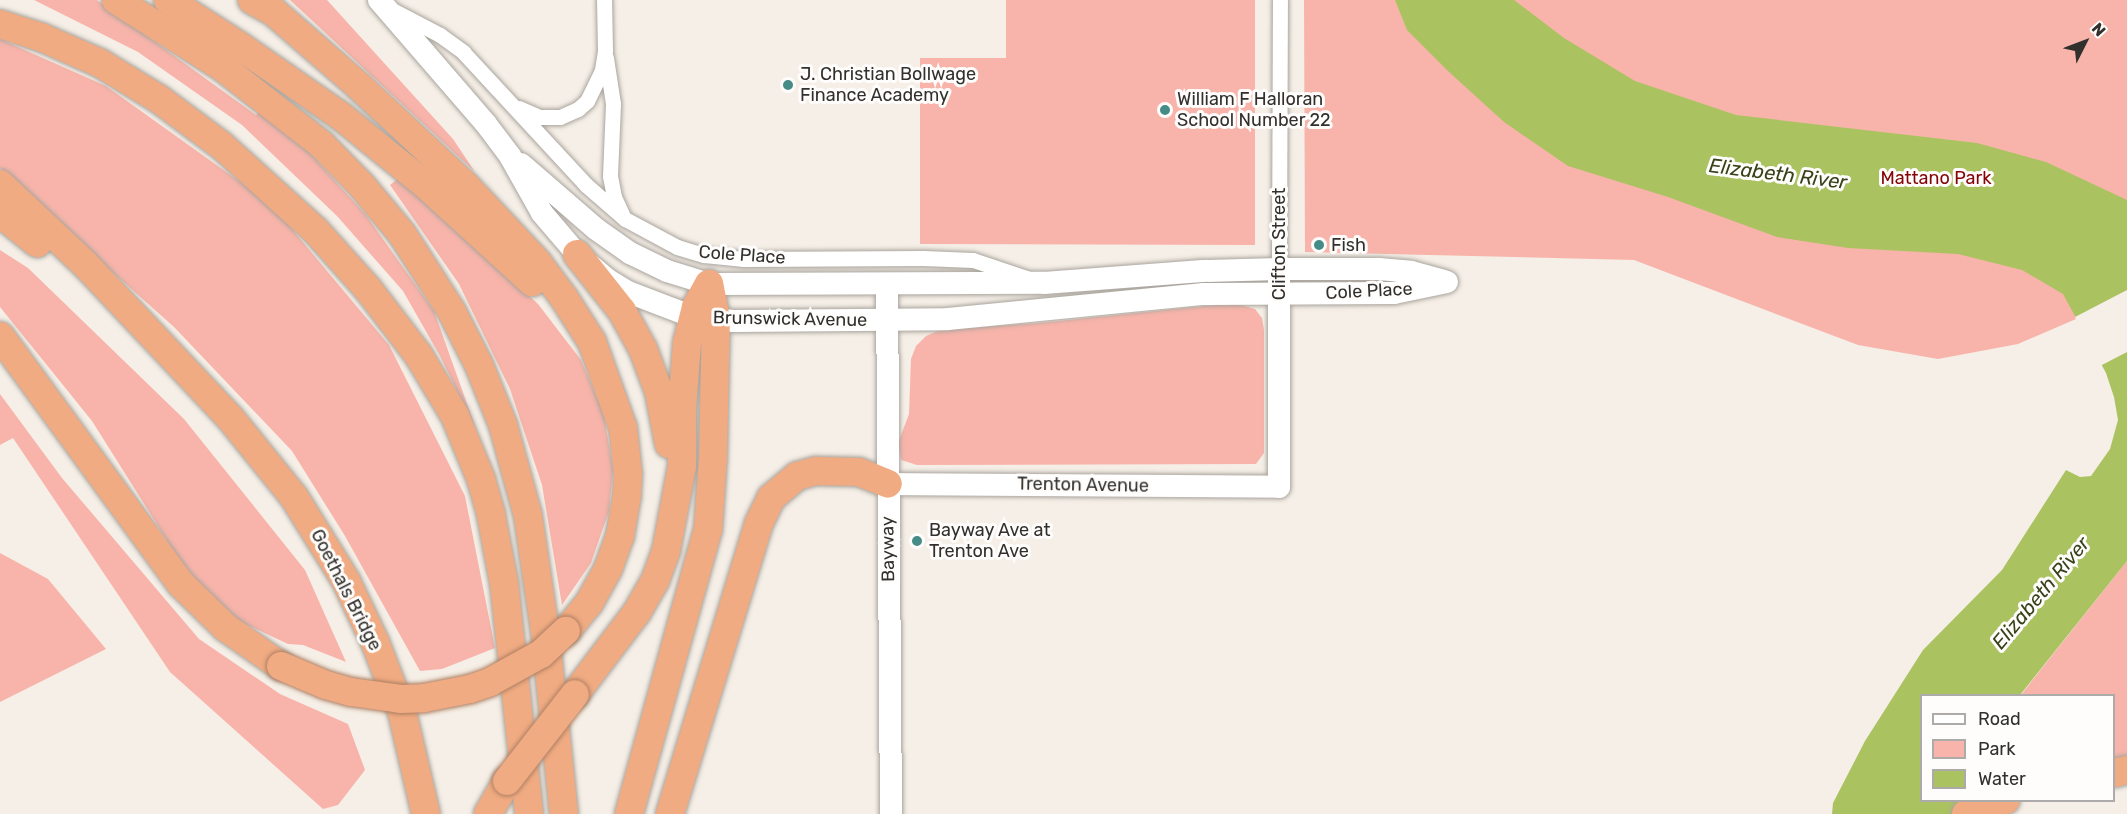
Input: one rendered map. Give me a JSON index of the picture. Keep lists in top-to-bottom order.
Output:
{
  "streets": {
    "highway": ["Goethals Bridge"],
    "street": [
      "Clifton Street",
      "Cole Place",
      "Brunswick Avenue",
      "Trenton Avenue",
      "Bayway"
    ]
  },
  "crossings": [
    ["Clifton Street", "Cole Place"],
    ["Clifton Street", "Trenton Avenue"],
    ["Cole Place", "Brunswick Avenue"],
    ["Cole Place", "Bayway"],
    ["Brunswick Avenue", "Bayway"],
    ["Trenton Avenue", "Bayway"]
  ],
  "water": ["Elizabeth River"],
  "parks": ["Mattano Park"],
  "places": [
    "J. Christian Bollwage Finance Academy",
    "William F Halloran School Number 22",
    "Fish",
    "Bayway Ave at Trenton Ave"
  ],
  "legend": ["Road", "Park", "Water"],
  "north": "top right"
}
